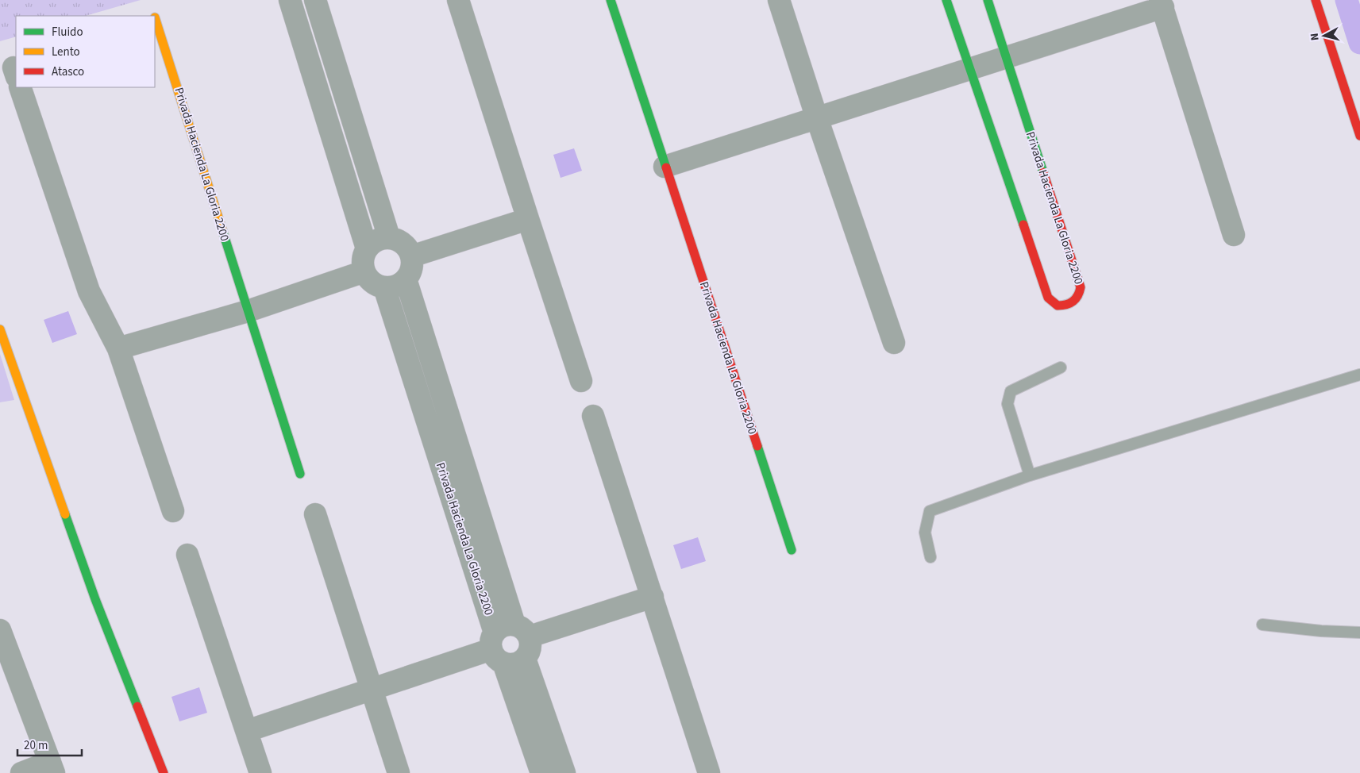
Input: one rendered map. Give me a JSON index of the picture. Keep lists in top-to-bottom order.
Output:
{
  "streets": {
    "street": ["Privada Hacienda La Gloria 2200"]
  },
  "legend": ["Fluido", "Lento", "Atasco"],
  "scale_bar": "20 m",
  "north": "left"
}
